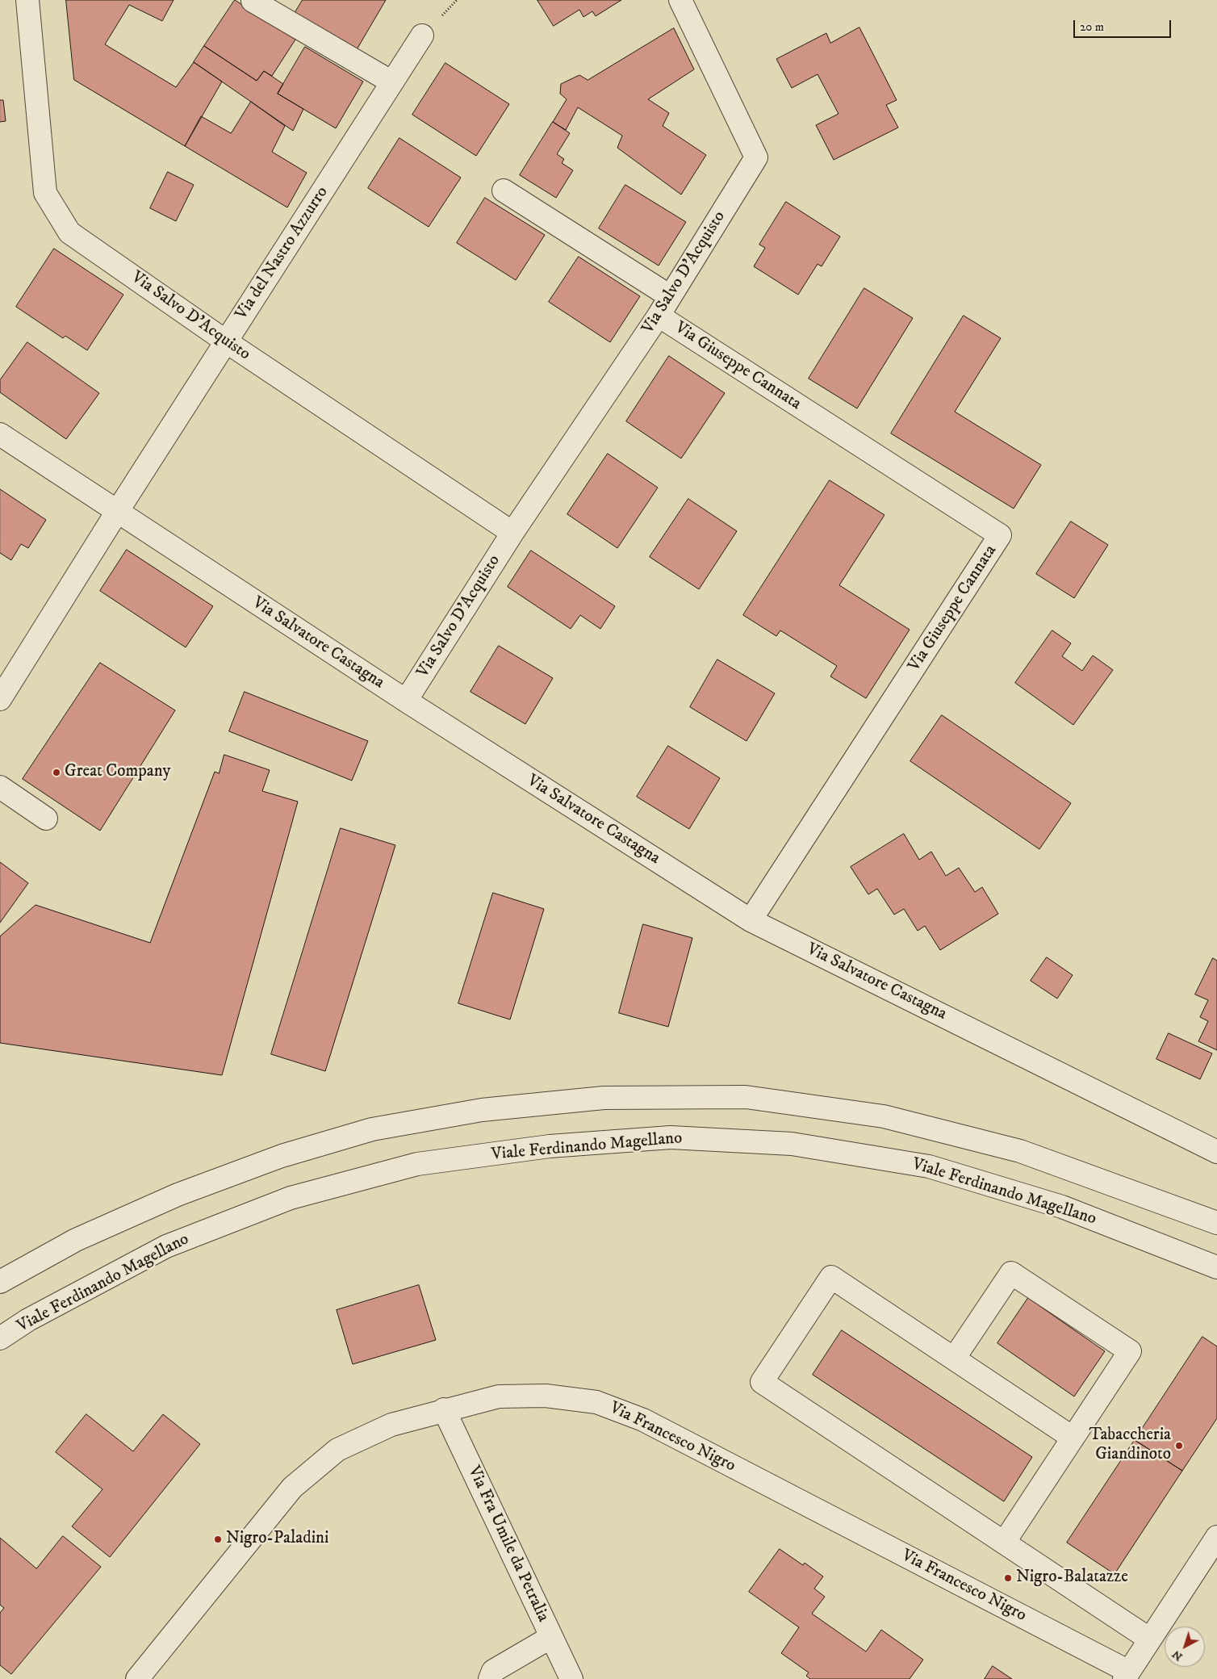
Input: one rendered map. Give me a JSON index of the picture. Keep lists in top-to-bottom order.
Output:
{
  "streets": {
    "street": [
      "Via del Nastro Azzurro",
      "Via Salvo D'Acquisto",
      "Via Giuseppe Cannata",
      "Via Salvatore Castagna",
      "Viale Ferdinando Magellano",
      "Via Francesco Nigro",
      "Via Fra Umile da Petralia"
    ]
  },
  "crossings": [
    ["Via del Nastro Azzurro", "Via Salvo D'Acquisto"],
    ["Via del Nastro Azzurro", "Via Salvatore Castagna"],
    ["Via Salvo D'Acquisto", "Via Giuseppe Cannata"],
    ["Via Salvo D'Acquisto", "Via Salvatore Castagna"],
    ["Via Giuseppe Cannata", "Via Salvatore Castagna"],
    ["Via Francesco Nigro", "Via Fra Umile da Petralia"]
  ],
  "places": [
    "Great Company",
    "Tabaccheria Giandinoto",
    "Nigro-Paladini",
    "Nigro-Balatazze"
  ],
  "scale_bar": "20 m",
  "north": "bottom left"
}
